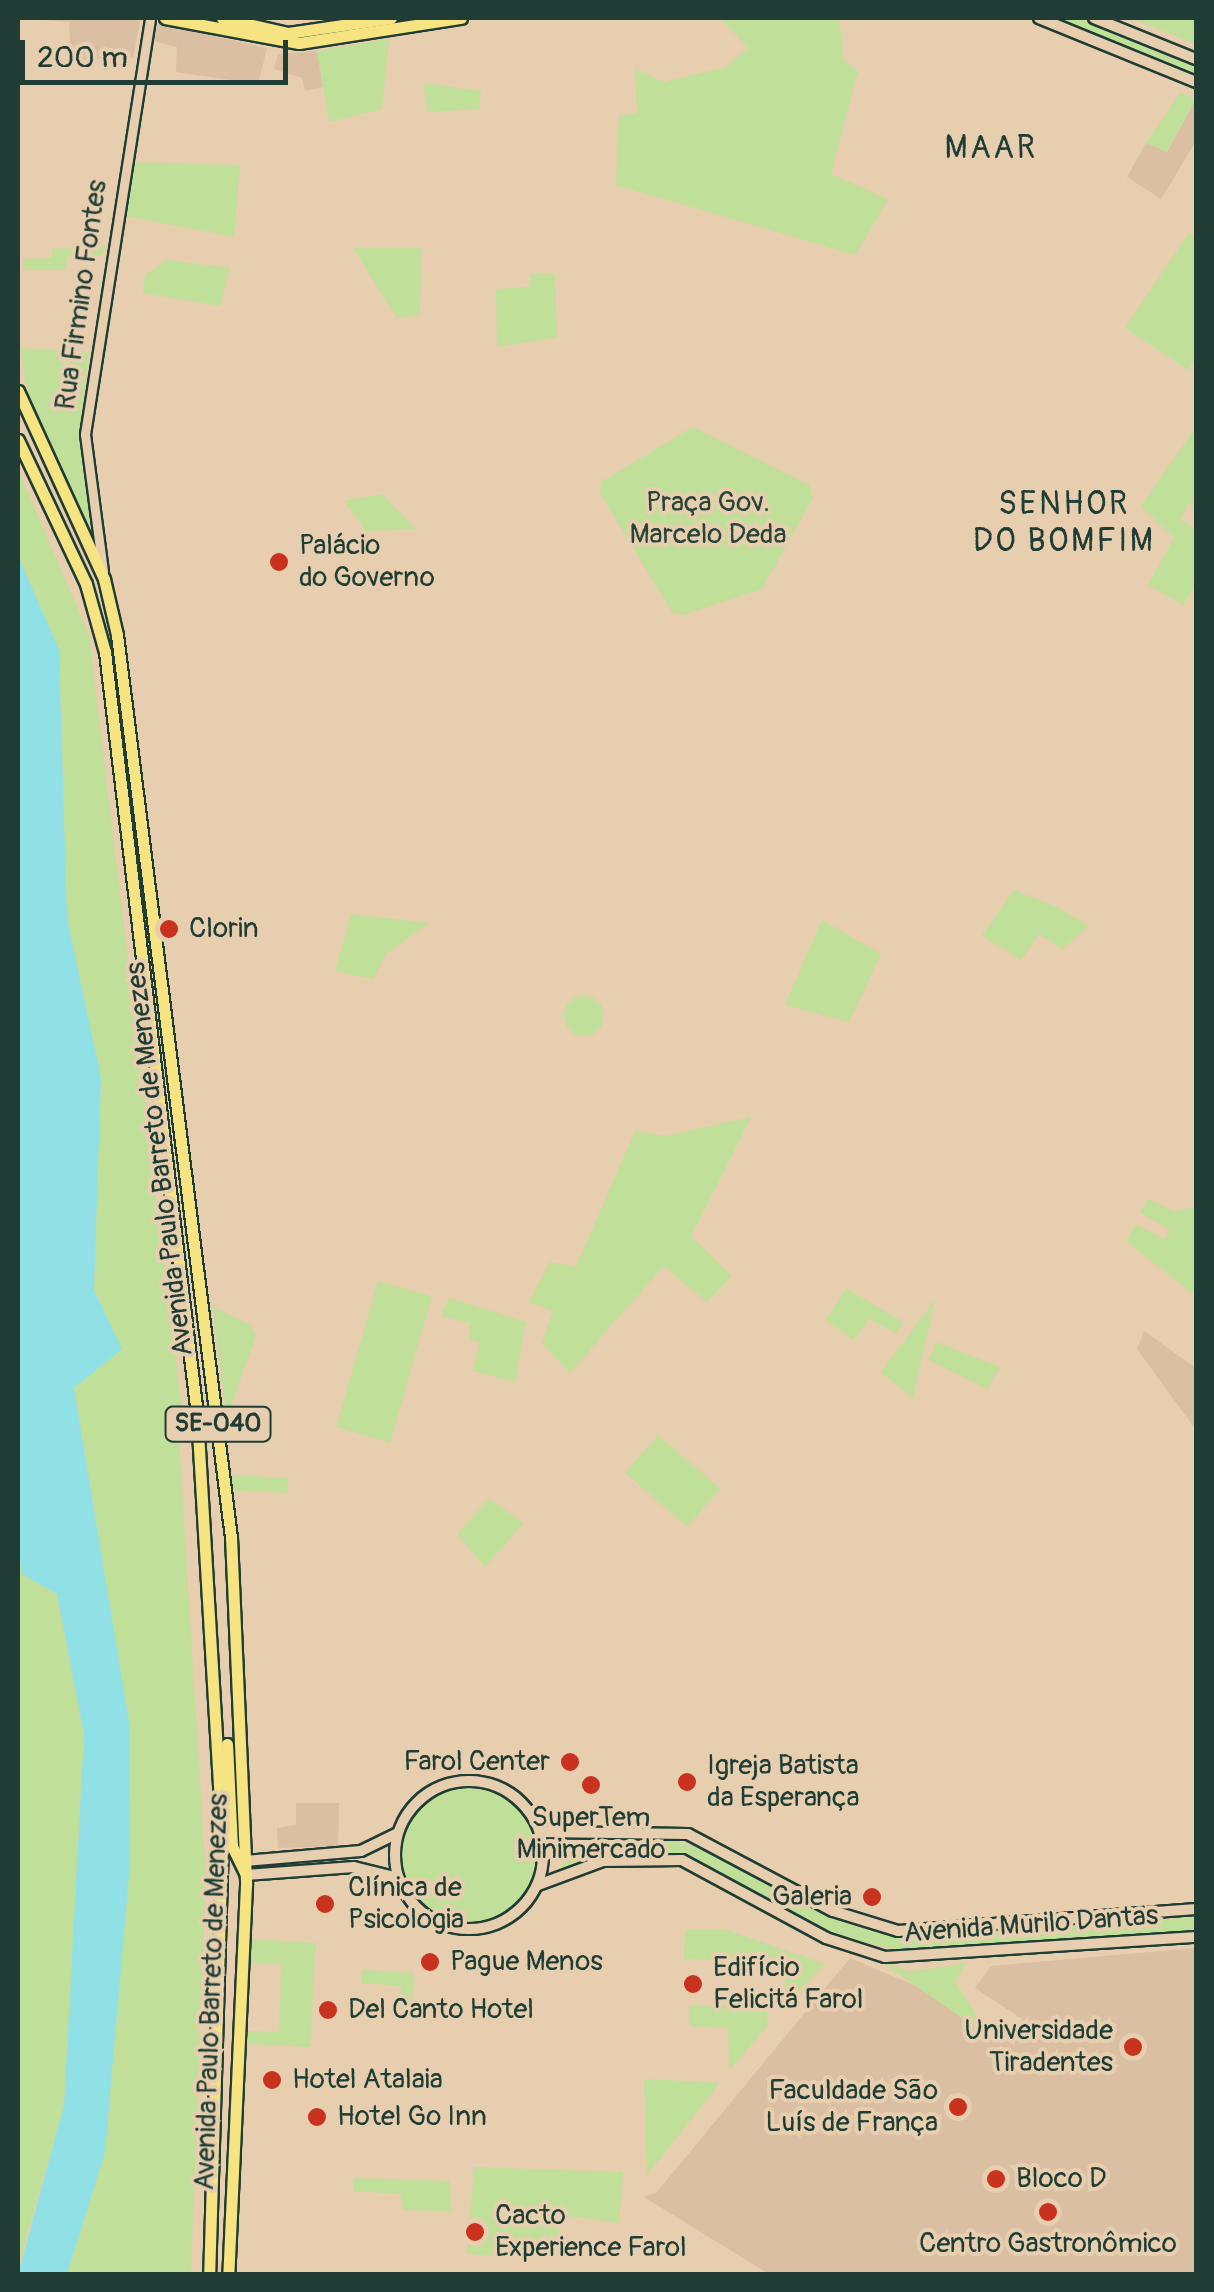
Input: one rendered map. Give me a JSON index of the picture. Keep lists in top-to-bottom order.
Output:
{
  "streets": {
    "main road": ["Avenida Paulo Barreto de Menezes", "SE-040", "Avenida Murilo Dantas"],
    "street": ["Rua Firmino Fontes"]
  },
  "crossings": [
    ["Rua Firmino Fontes", "Avenida Paulo Barreto de Menezes"],
    ["Rua Firmino Fontes", "SE-040"],
    ["Avenida Paulo Barreto de Menezes", "SE-040"]
  ],
  "districts": ["MAAR", "SENHOR DO BOMFIM"],
  "parks": ["Praça Gov. Marcelo Deda"],
  "places": [
    "Palácio do Governo",
    "Clorin",
    "Farol Center",
    "Igreja Batista da Esperança",
    "SuperTem Minimercado",
    "Galeria",
    "Clínica de Psicologia",
    "Pague Menos",
    "Edifício Felicitá Farol",
    "Del Canto Hotel",
    "Universidade Tiradentes",
    "Hotel Atalaia",
    "Faculdade São Luís de França",
    "Hotel Go Inn",
    "Bloco D",
    "Centro Gastronômico",
    "Cacto Experience Farol"
  ],
  "scale_bar": "200 m"
}
